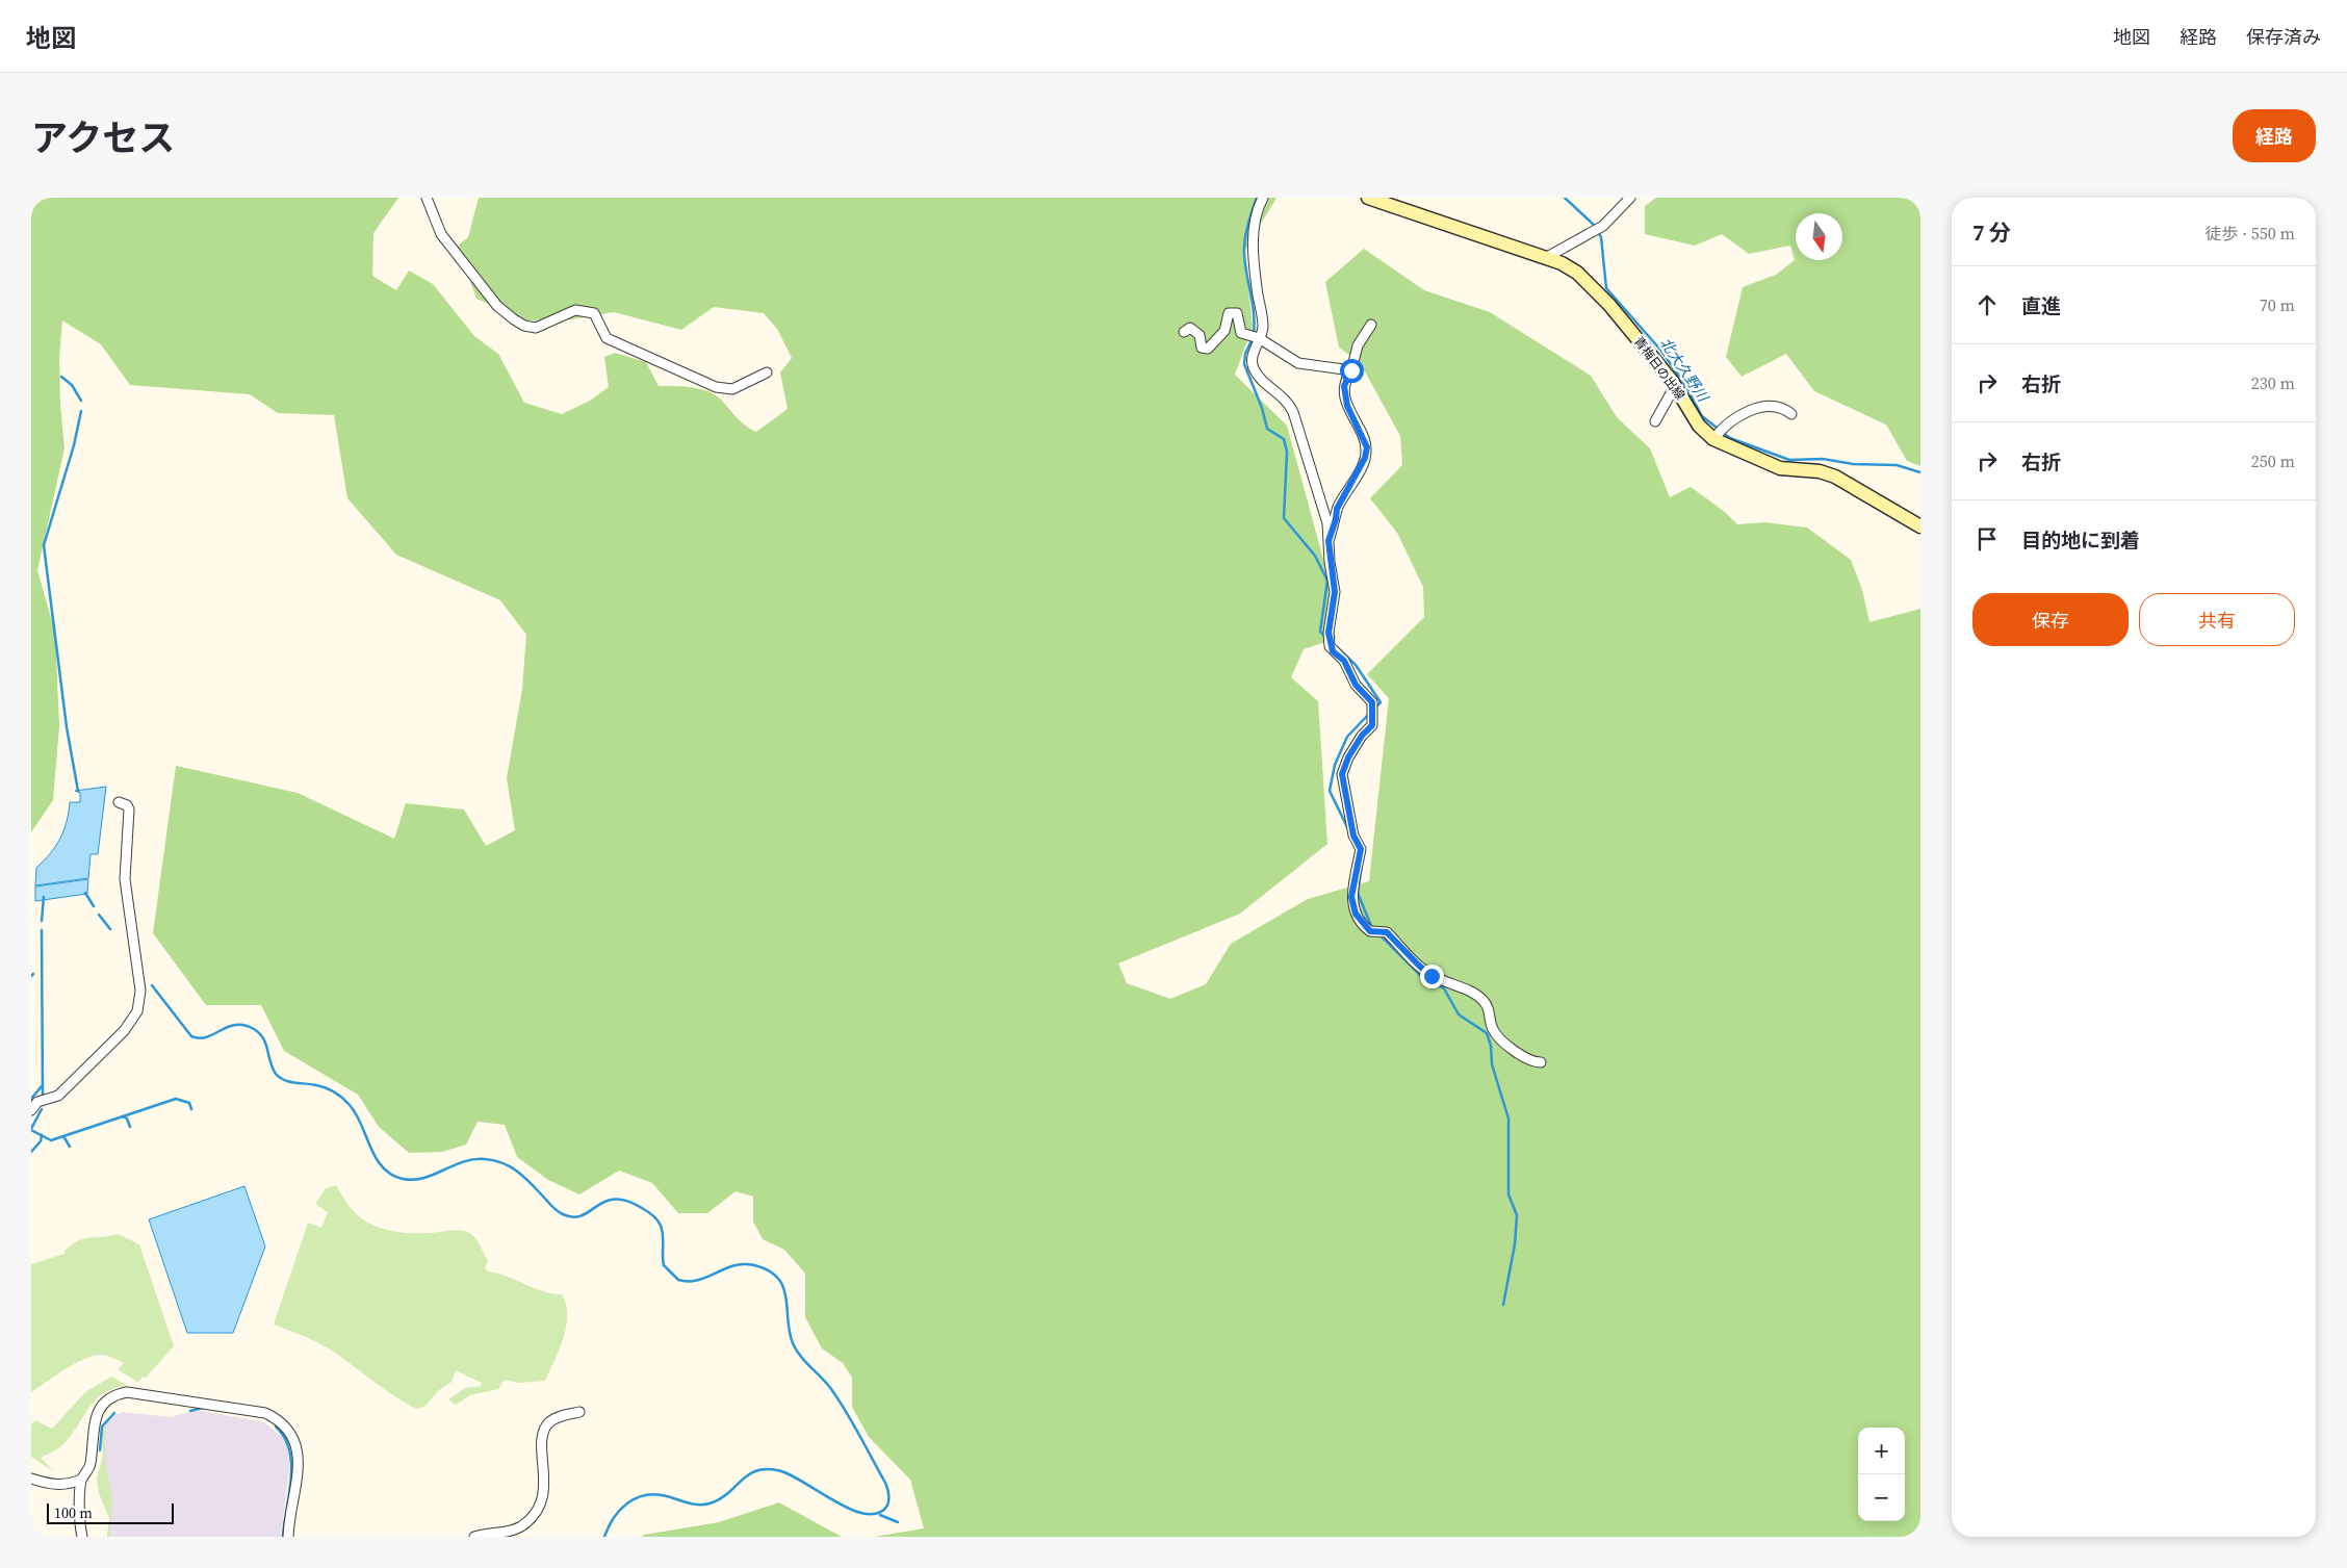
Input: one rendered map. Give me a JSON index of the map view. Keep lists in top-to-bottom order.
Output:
{
  "streets": {
    "main road": ["青梅日の出線"]
  },
  "water": ["北大久野川"],
  "scale_bar": "100 m",
  "north": "bottom",
  "page": {
    "header": "地図",
    "nav": ["地図", "経路", "保存済み"],
    "title": "アクセス",
    "buttons": [
      "経路",
      ["保存", "共有"]
    ],
    "heading": ["7 分", "徒歩 · 550 m"],
    "list": [
      ["直進", "70 m"],
      ["右折", "230 m"],
      ["右折", "250 m"],
      "目的地に到着"
    ],
    "map_buttons": ["+", "−"],
    "scale": "100 m"
  }
}
